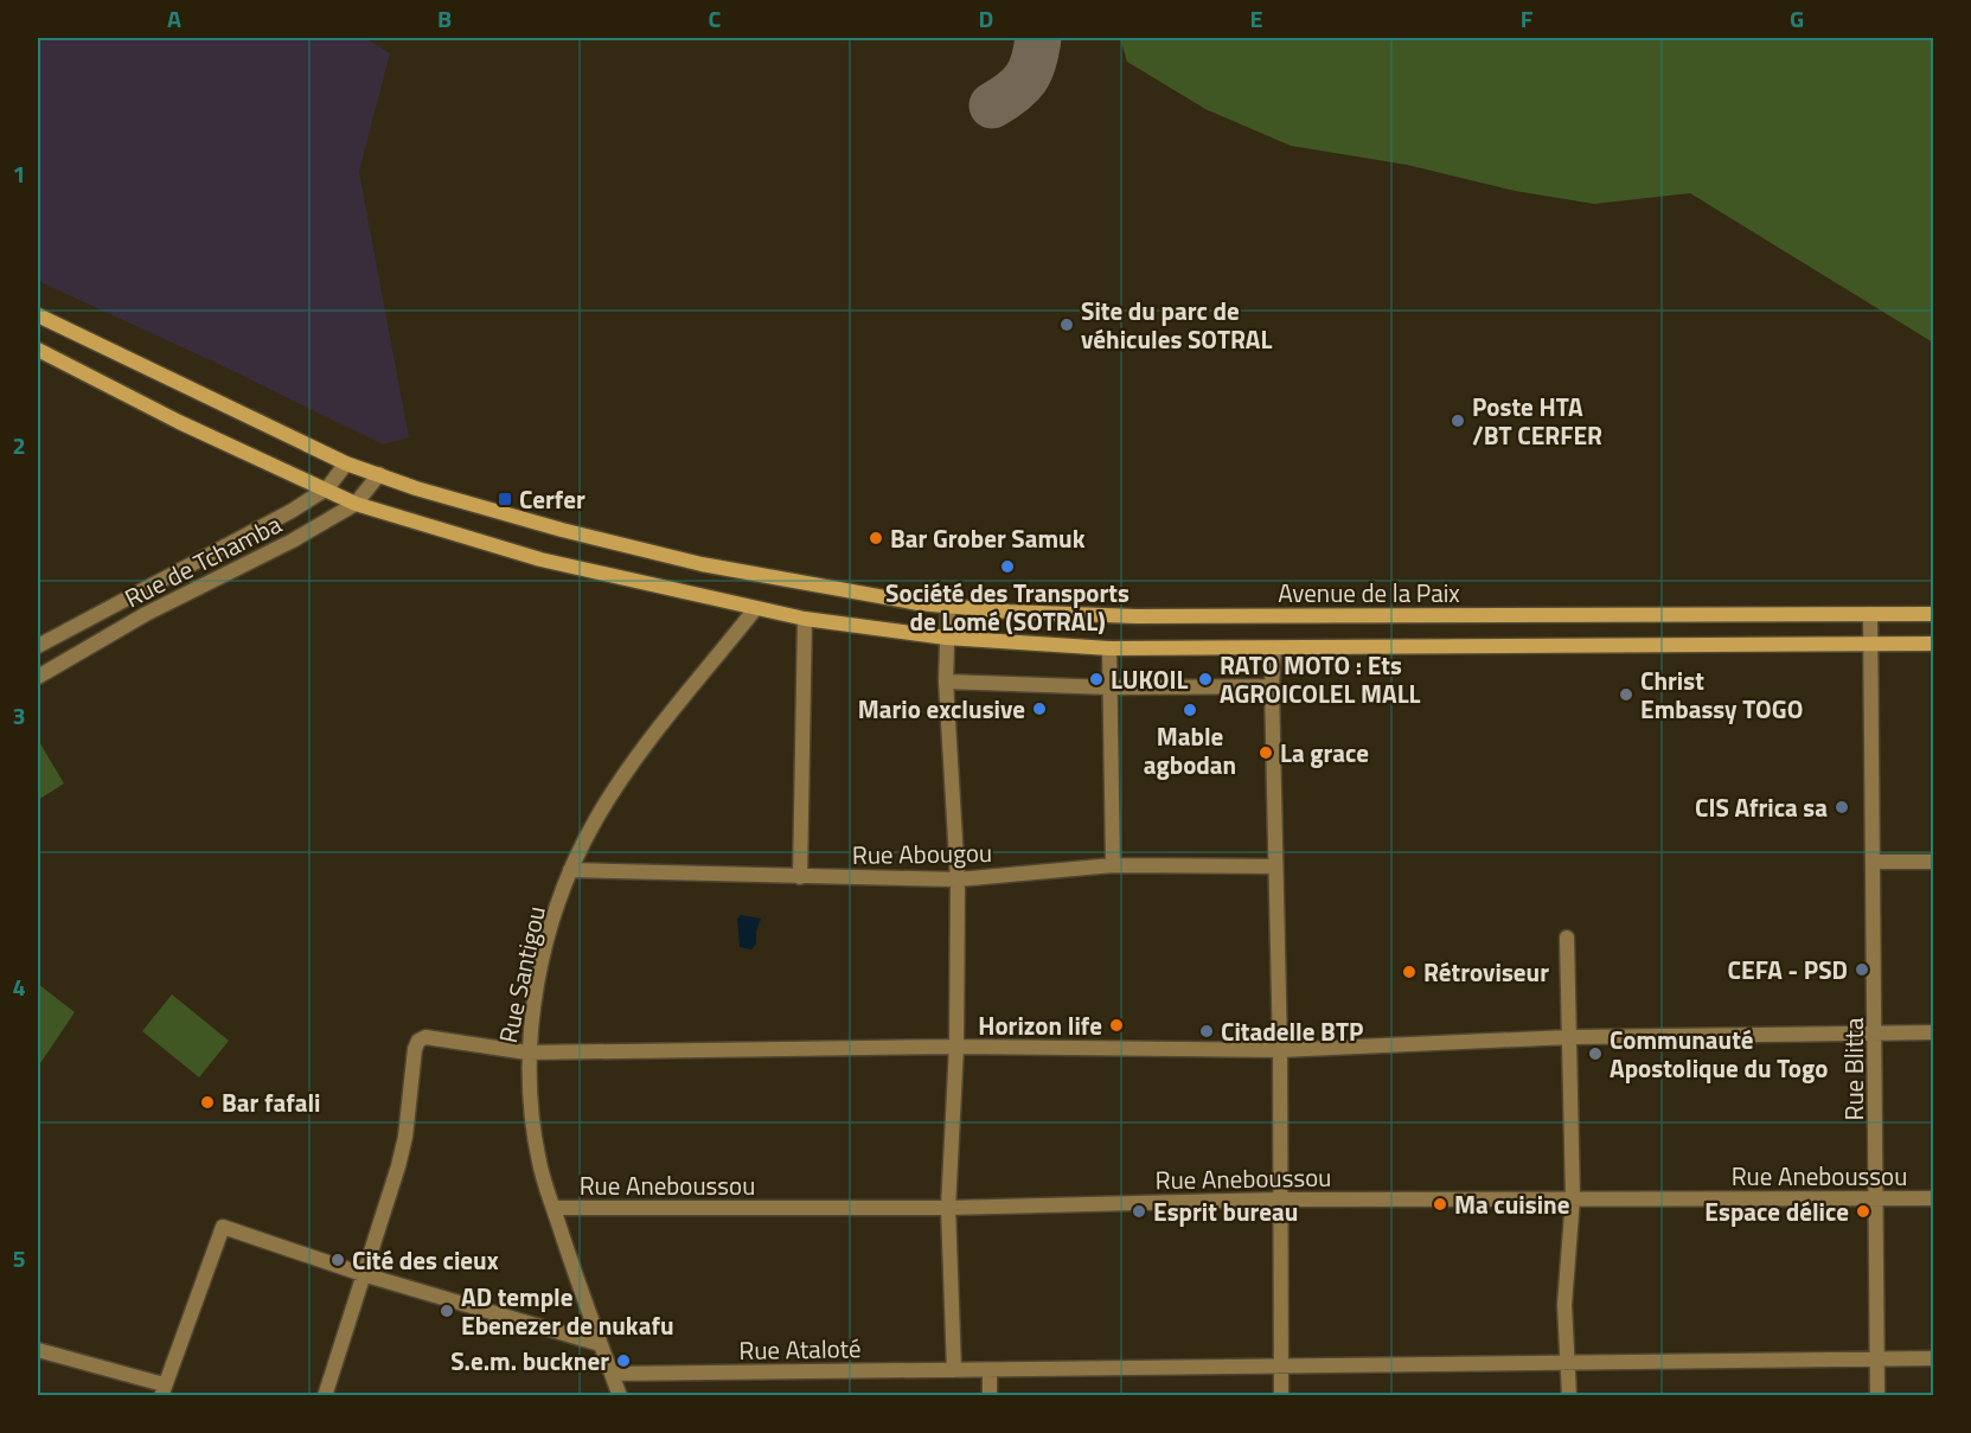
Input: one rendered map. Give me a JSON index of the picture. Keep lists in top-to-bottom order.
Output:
{
  "streets": {
    "main road": ["Avenue de la Paix"],
    "street": [
      "Rue de Tchamba",
      "Rue Abougou",
      "Rue Santigou",
      "Rue Blitta",
      "Rue Aneboussou",
      "Rue Ataloté"
    ]
  },
  "crossings": [
    ["Rue de Tchamba", "Avenue de la Paix"],
    ["Avenue de la Paix", "Rue Blitta"],
    ["Rue Abougou", "Rue Santigou"],
    ["Rue Santigou", "Rue Aneboussou"],
    ["Rue Santigou", "Rue Ataloté"],
    ["Rue Blitta", "Rue Aneboussou"],
    ["Rue Blitta", "Rue Ataloté"]
  ],
  "places": {
    "other": [
      "Site du parc de véhicules SOTRAL",
      "Poste HTA /BT CERFER",
      "Bar Grober Samuk",
      "Société des Transports de Lomé (SOTRAL)",
      "LUKOIL",
      "RATO MOTO : Ets AGROICOLEL MALL",
      "Christ Embassy TOGO",
      "Mario exclusive",
      "Mable agbodan",
      "La grace",
      "CIS Africa sa",
      "CEFA - PSD",
      "Rétroviseur",
      "Horizon life",
      "Citadelle BTP",
      "Communauté Apostolique du Togo",
      "Bar fafali",
      "Ma cuisine",
      "Esprit bureau",
      "Espace délice",
      "Cité des cieux",
      "AD temple Ebenezer de nukafu",
      "S.e.m. buckner"
    ],
    "transit": ["Cerfer"]
  },
  "grid": {
    "columns": [
      "A",
      "B",
      "C",
      "D",
      "E",
      "F",
      "G"
    ],
    "rows": [
      "1",
      "2",
      "3",
      "4",
      "5"
    ]
  }
}
